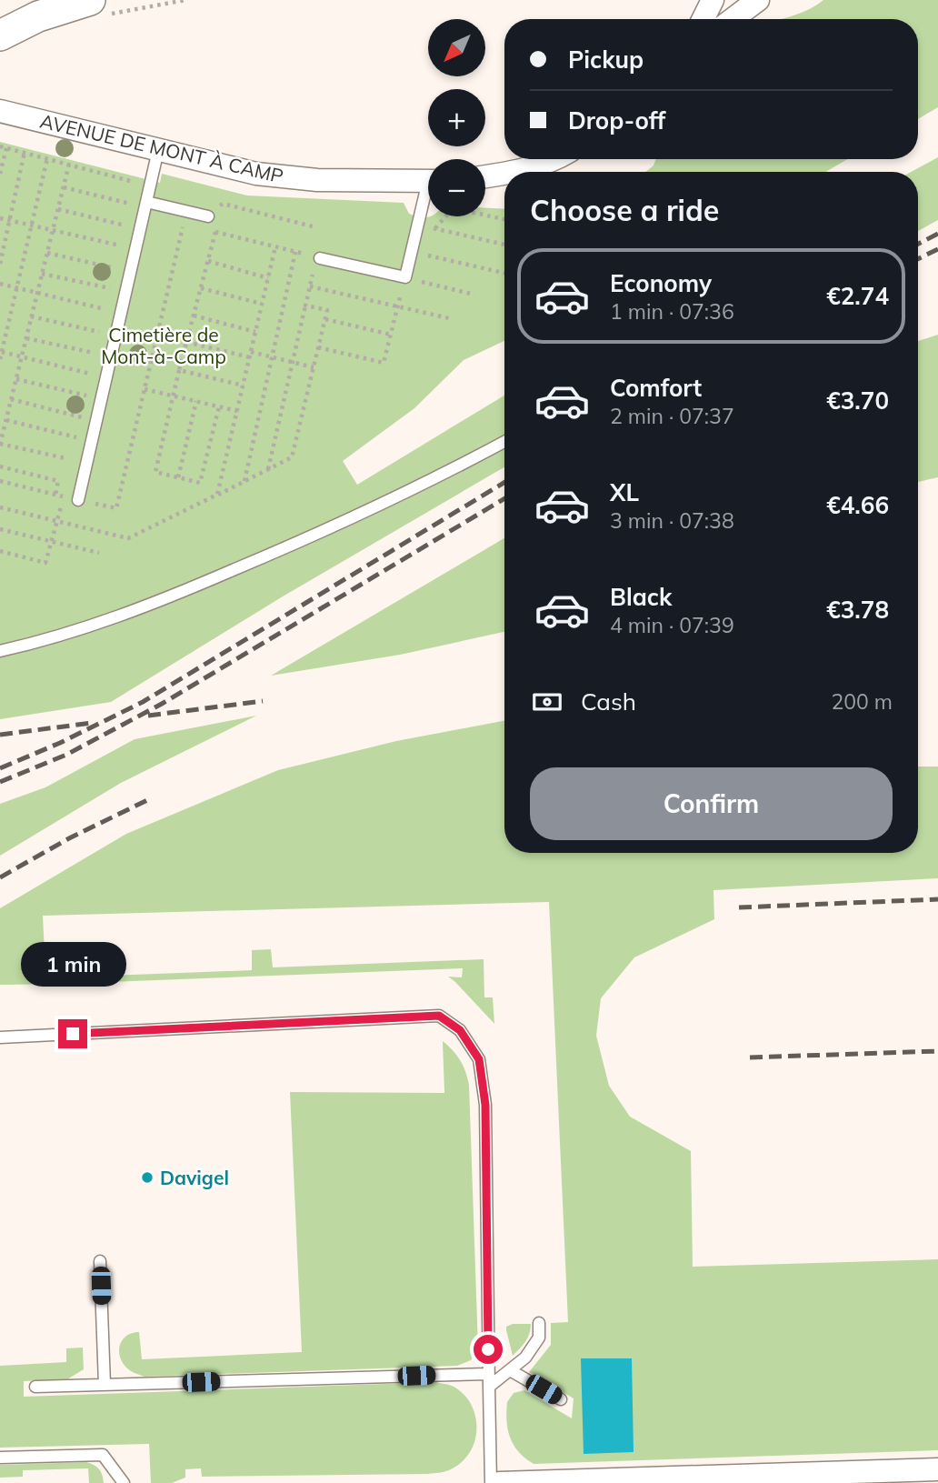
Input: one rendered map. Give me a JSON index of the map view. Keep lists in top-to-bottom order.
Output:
{
  "streets": {
    "street": ["AVENUE DE MONT À CAMP"]
  },
  "parks": ["Cimetière de Mont-à-Camp"],
  "places": ["Davigel"],
  "north": "bottom left",
  "page": {
    "map_buttons": ["+", "−"],
    "banner": ["Pickup", "Drop-off"],
    "heading": "Choose a ride",
    "list": [
      {
        "name": "Economy",
        "note": "1 min · 07:36",
        "value": "€2.74"
      },
      {
        "name": "Comfort",
        "note": "2 min · 07:37",
        "value": "€3.70"
      },
      {
        "name": "XL",
        "note": "3 min · 07:38",
        "value": "€4.66"
      },
      {
        "name": "Black",
        "note": "4 min · 07:39",
        "value": "€3.78"
      }
    ],
    "pay": ["Cash", "200 m"],
    "buttons": "Confirm",
    "bubble": "1 min"
  }
}
